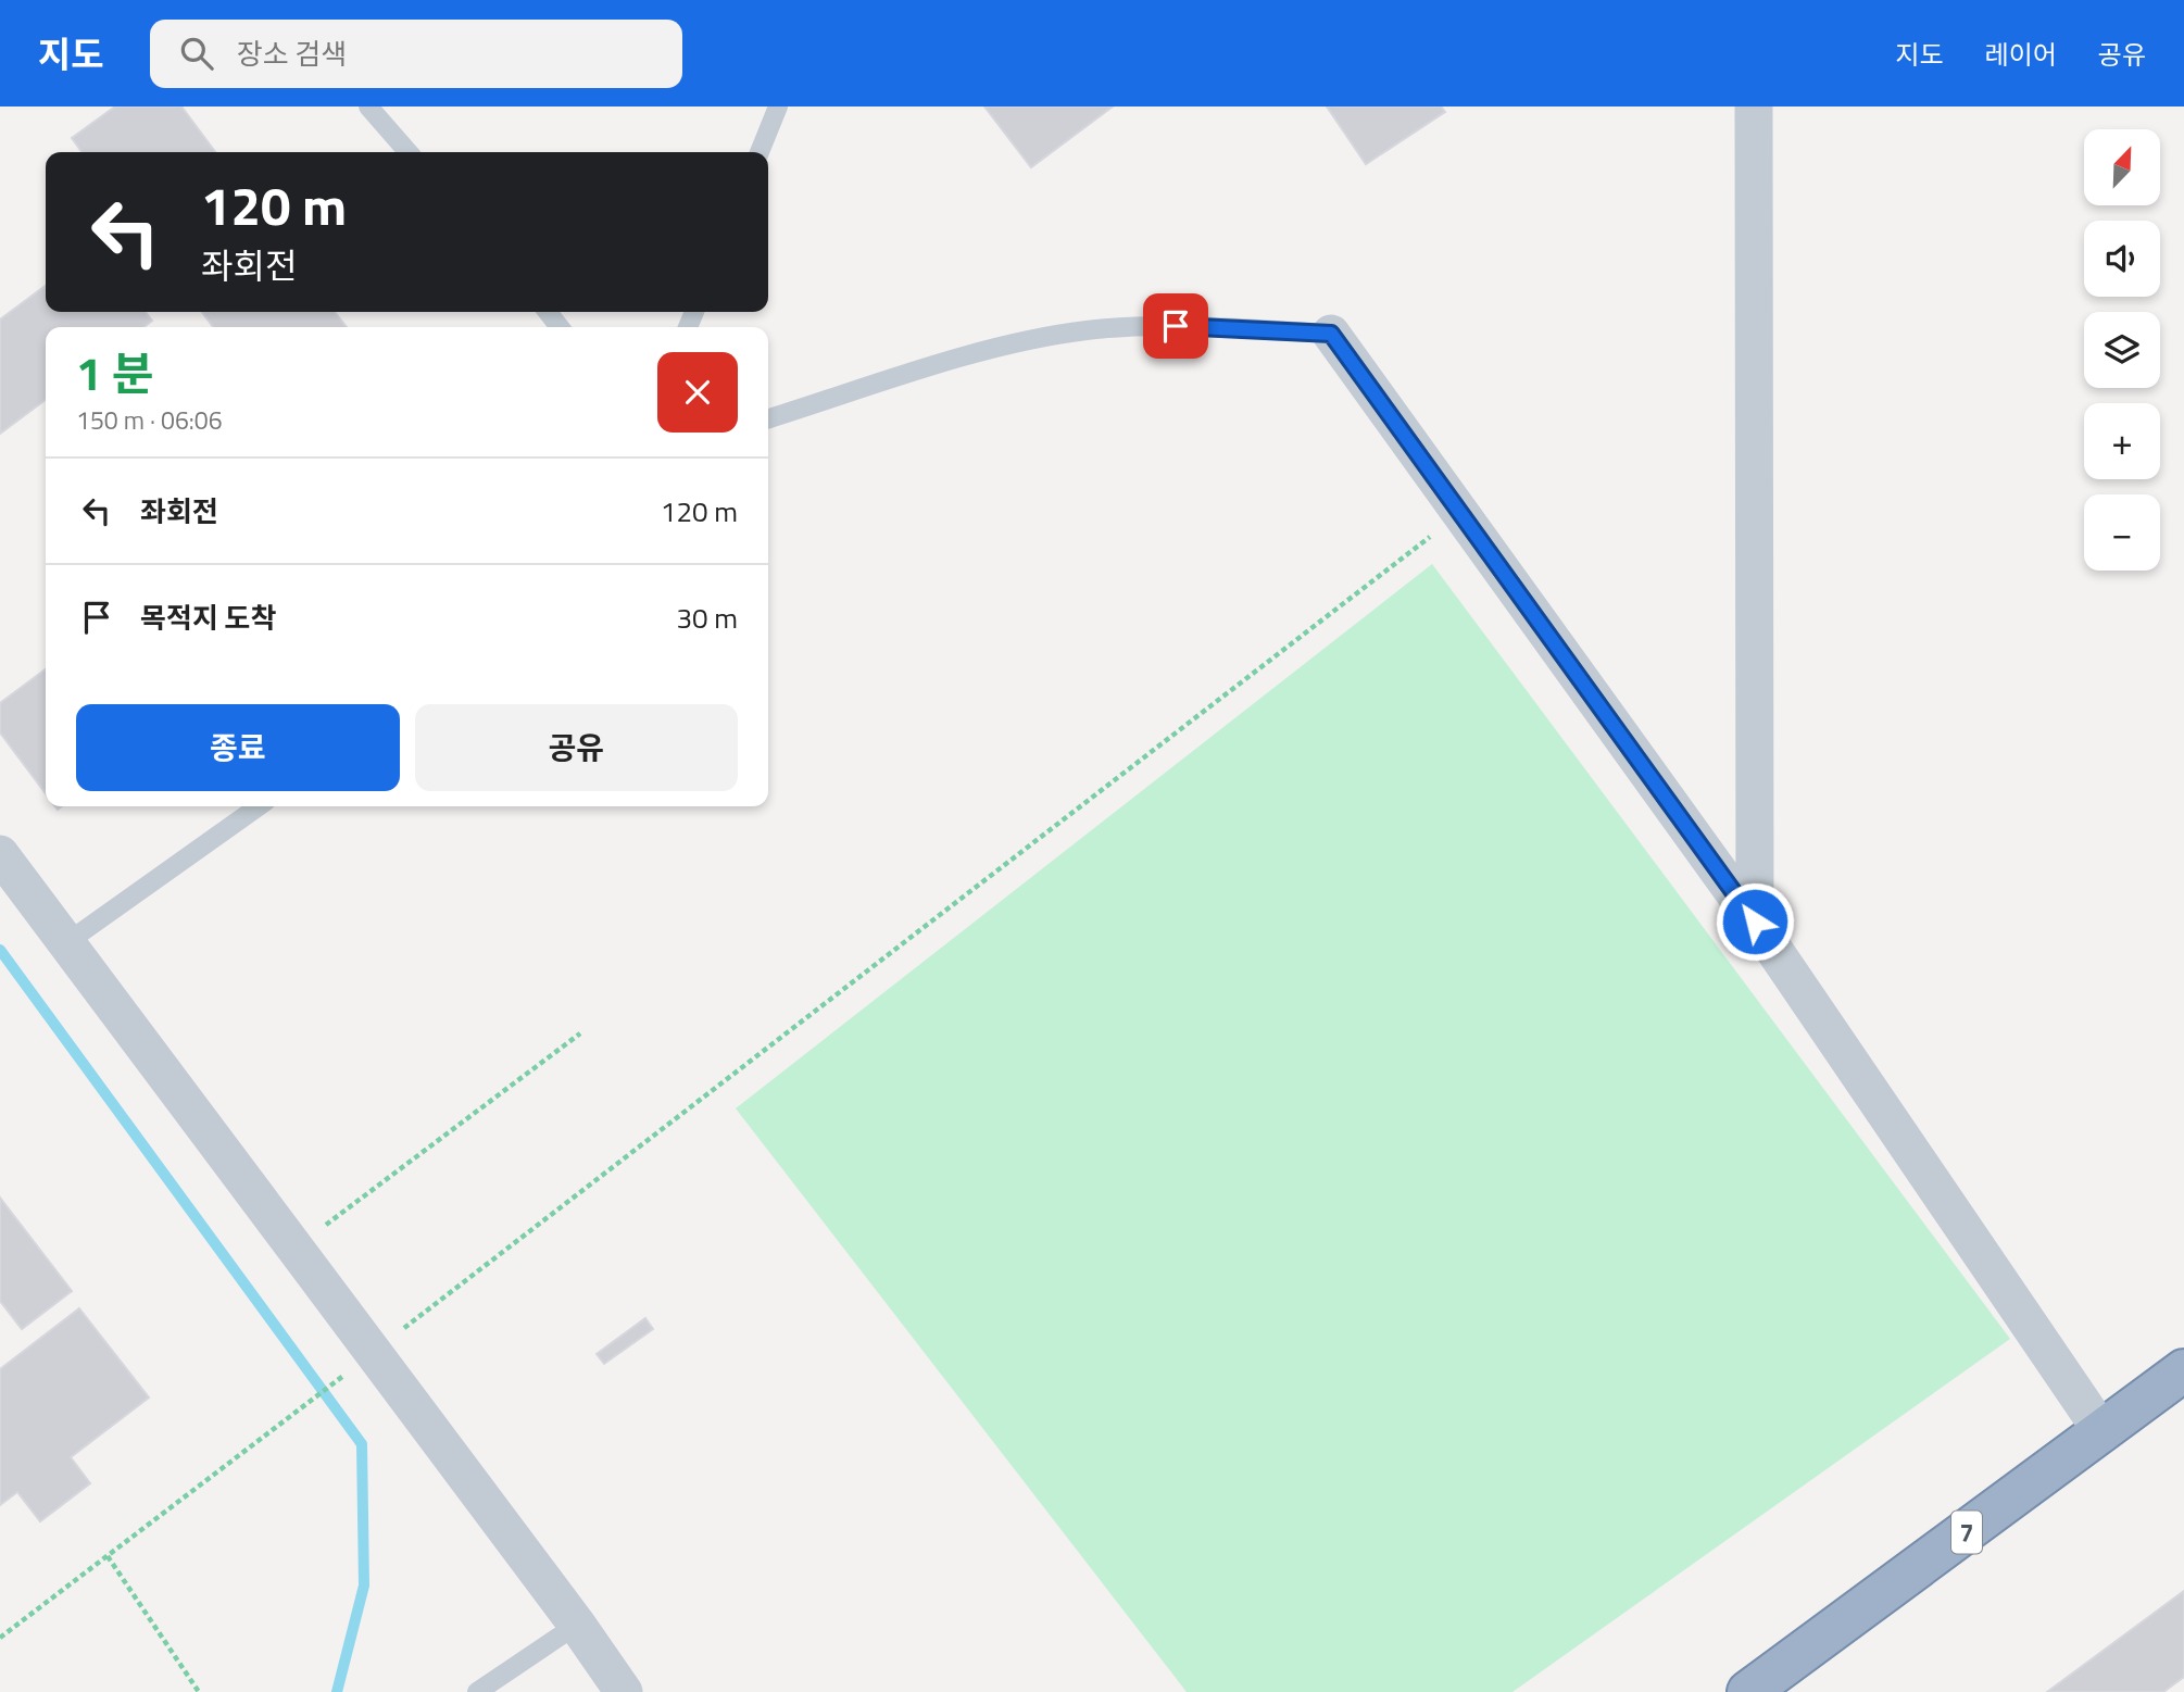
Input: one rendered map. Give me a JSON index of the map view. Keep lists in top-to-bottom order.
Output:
{
  "streets": {
    "highway": ["7"]
  },
  "north": "top right",
  "page": {
    "header": "지도",
    "search": "장소 검색",
    "nav": ["지도", "레이어", "공유"],
    "map_buttons": ["+", "−"],
    "turn": ["120 m", "좌회전"],
    "heading": ["1 분", "150 m · 06:06"],
    "list": [
      {
        "name": "좌회전",
        "value": "120 m"
      },
      {
        "name": "목적지 도착",
        "value": "30 m"
      }
    ],
    "buttons": ["종료", "공유"]
  }
}
